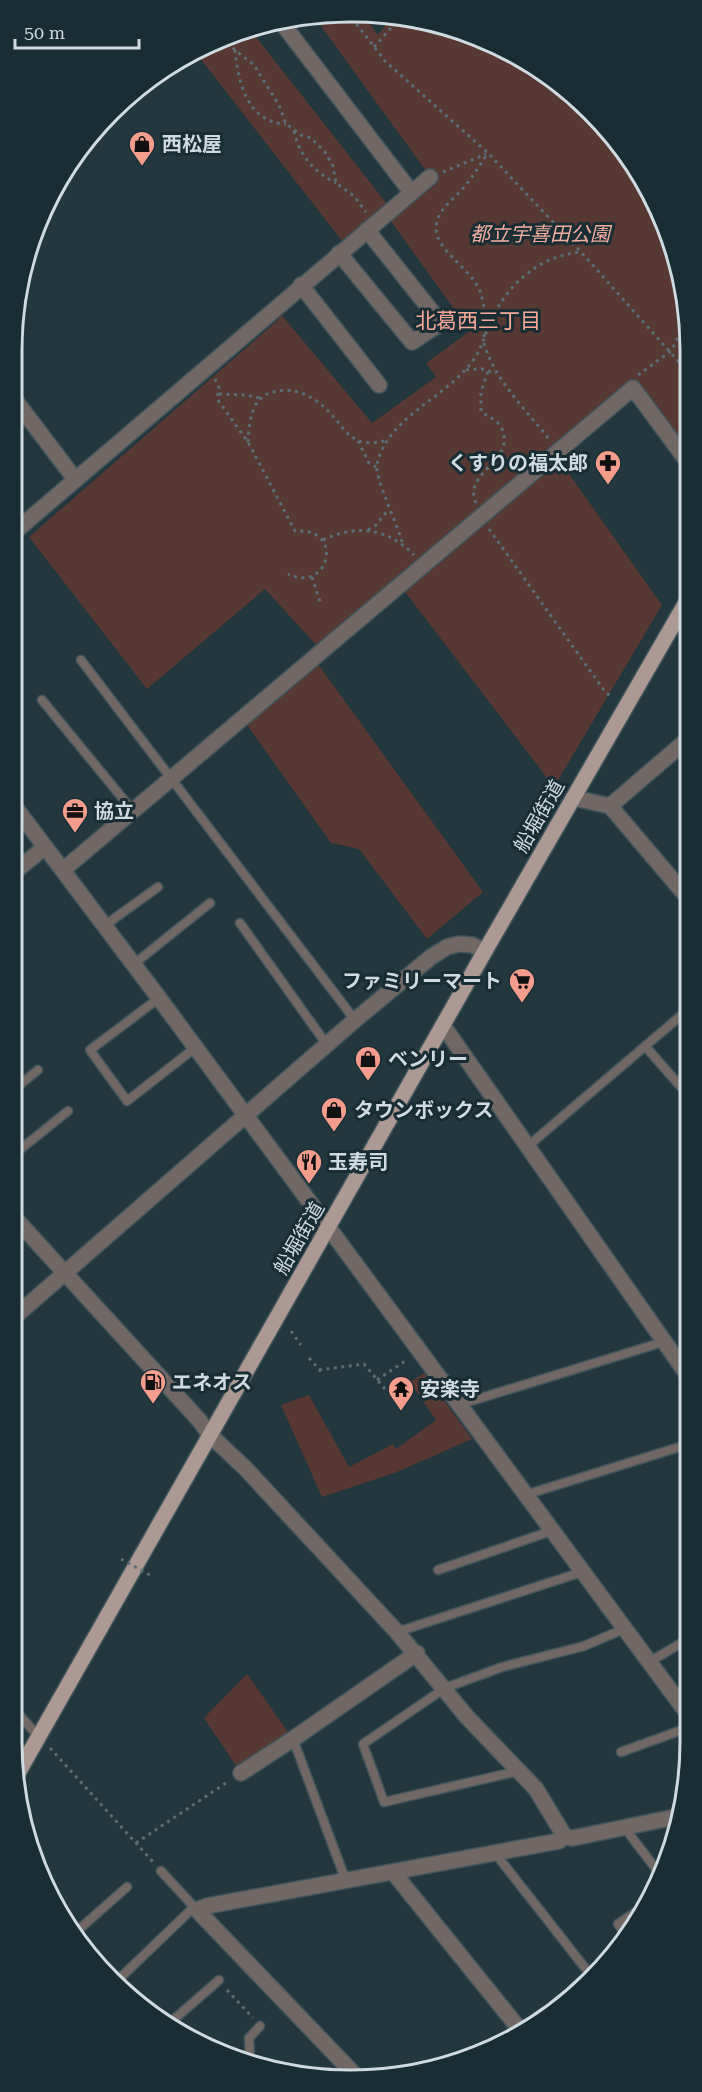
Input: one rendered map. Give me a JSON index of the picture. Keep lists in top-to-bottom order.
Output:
{
  "streets": {
    "main road": ["船堀街道"]
  },
  "districts": ["北葛西三丁目"],
  "parks": ["都立宇喜田公園"],
  "places": {
    "shop": ["西松屋", "ベンリー", "タウンボックス"],
    "pharmacy": ["くすりの福太郎"],
    "office": ["協立"],
    "supermarket": ["ファミリーマート"],
    "restaurant": ["玉寿司"],
    "fuel station": ["エネオス"],
    "temple": ["安楽寺"]
  },
  "scale_bar": "50 m"
}
